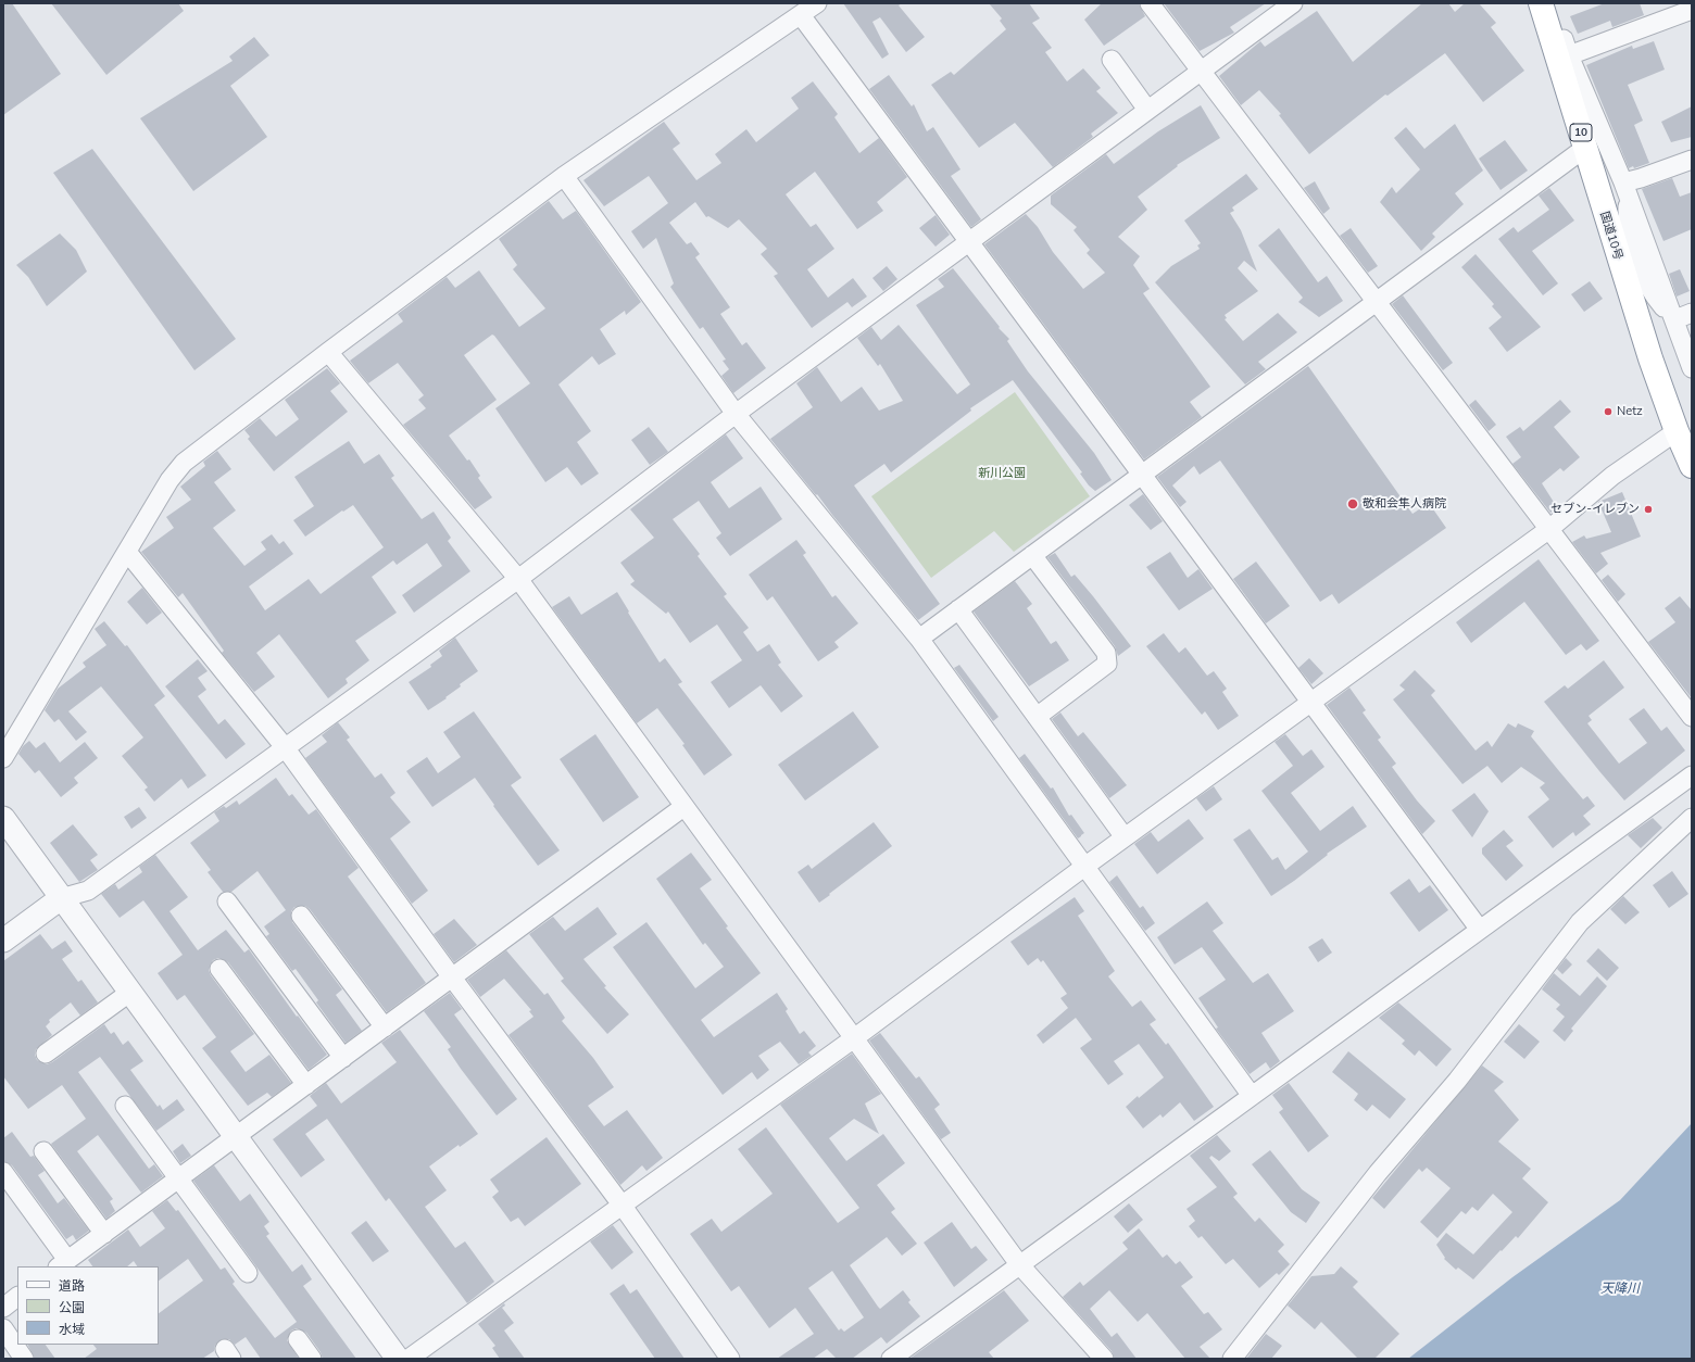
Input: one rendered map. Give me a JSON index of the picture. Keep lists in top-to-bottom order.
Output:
{
  "streets": {
    "highway": ["10", "国道10号"]
  },
  "water": ["天降川"],
  "parks": ["新川公園"],
  "places": ["Netz", "敬和会隼人病院", "セブン-イレブン"],
  "legend": ["道路", "公園", "水域"]
}
